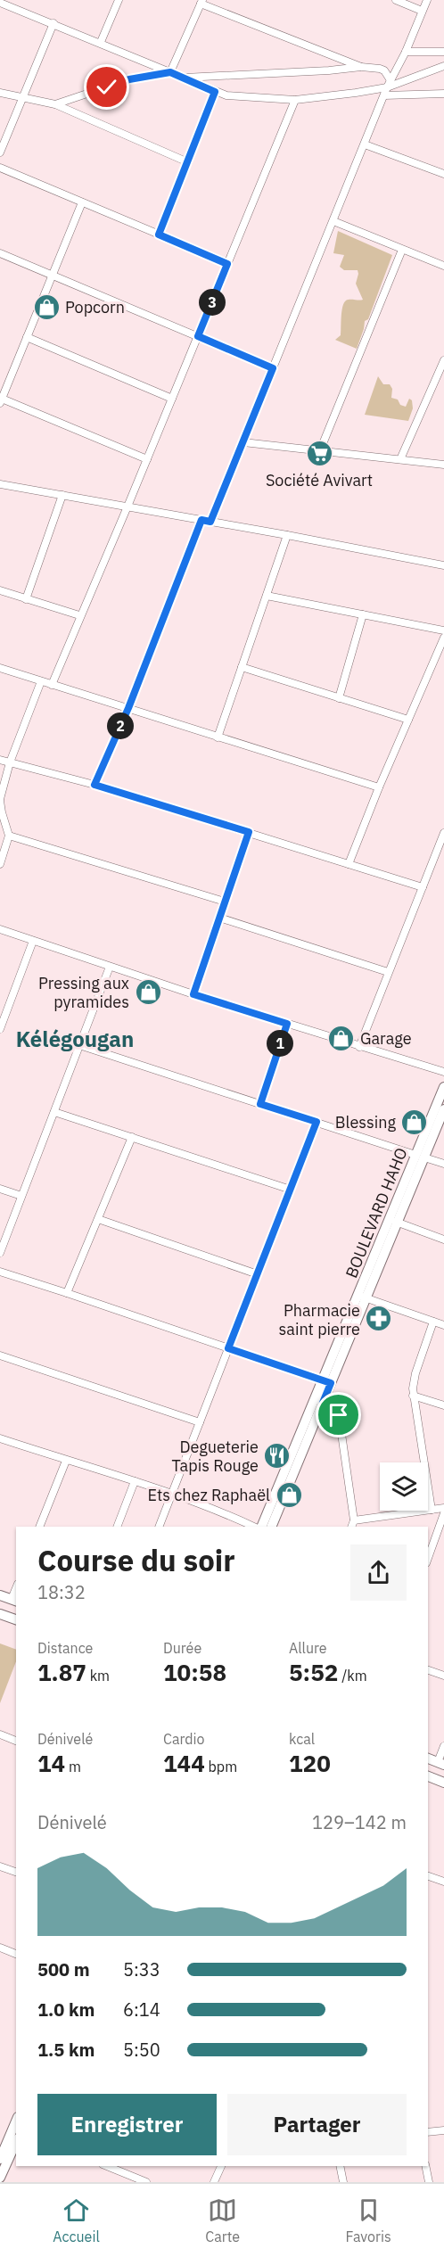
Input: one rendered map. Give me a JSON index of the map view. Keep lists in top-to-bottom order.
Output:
{
  "streets": {
    "main road": ["BOULEVARD HAHO"]
  },
  "districts": ["Kélégougan"],
  "places": {
    "shop": [
      "Popcorn",
      "Pressing aux pyramides",
      "Garage",
      "Blessing",
      "Ets chez Raphaël"
    ],
    "supermarket": ["Société Avivart"],
    "pharmacy": ["Pharmacie saint pierre"],
    "restaurant": ["Degueterie Tapis Rouge"]
  },
  "page": {
    "pins": ["3", "2", "1"],
    "heading": ["Course du soir", "18:32"],
    "stats": [
      ["Distance", "1.87 km"],
      ["Durée", "10:58"],
      ["Allure", "5:52 /km"],
      ["Dénivelé", "14 m"],
      ["Cardio", "144 bpm"],
      ["kcal", "120"]
    ],
    "chart": ["Dénivelé", "129–142 m"],
    "list": [
      {
        "name": "500 m",
        "note": "5:33"
      },
      {
        "name": "1.0 km",
        "note": "6:14"
      },
      {
        "name": "1.5 km",
        "note": "5:50"
      }
    ],
    "buttons": ["Enregistrer", "Partager"],
    "tabs": ["Accueil", "Carte", "Favoris"]
  }
}
